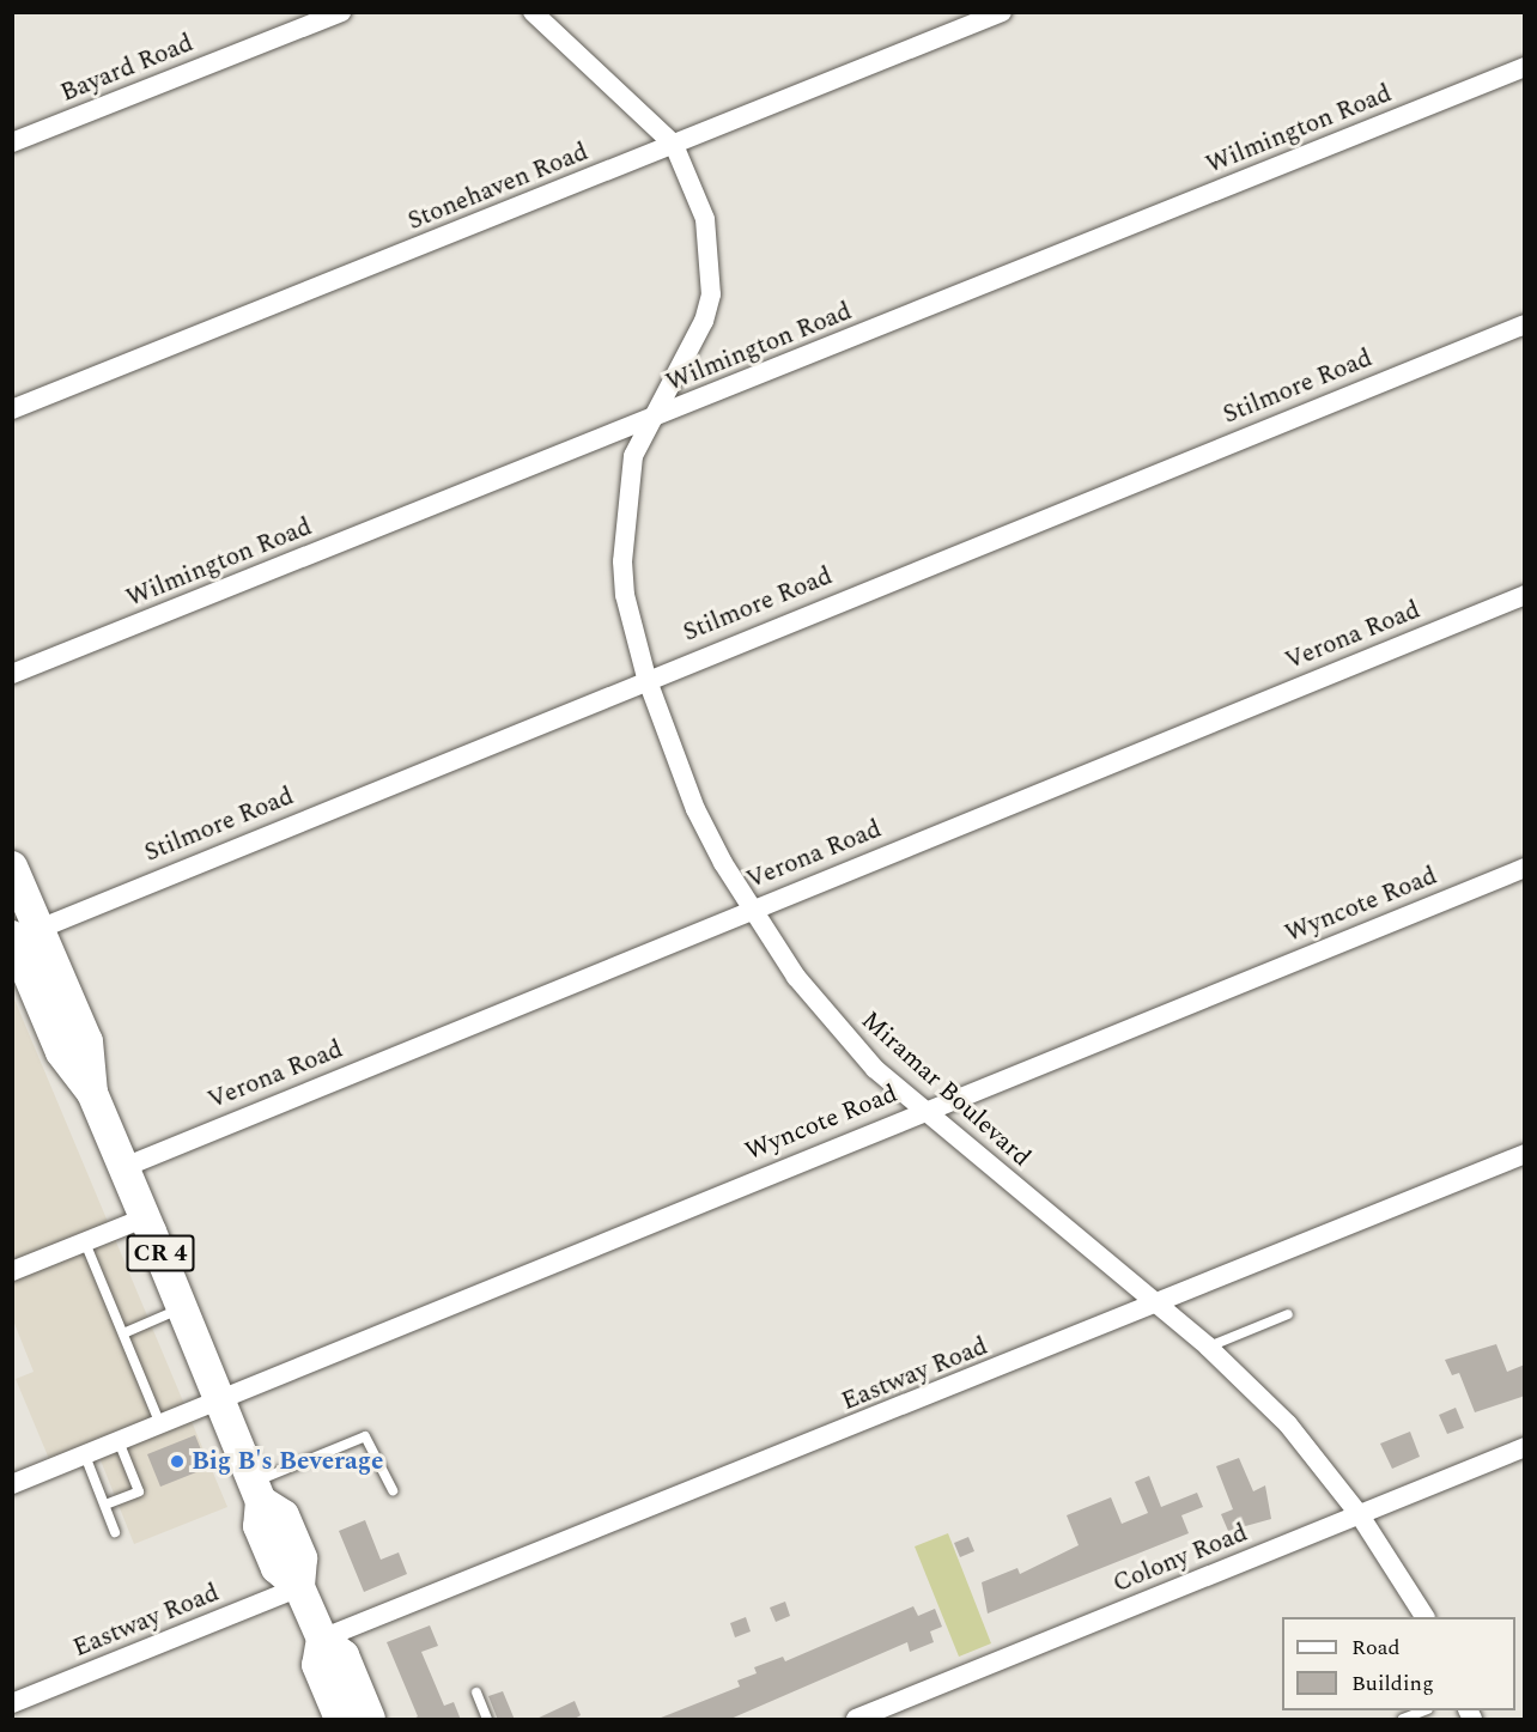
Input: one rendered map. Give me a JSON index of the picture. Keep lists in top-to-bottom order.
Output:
{
  "streets": {
    "main road": ["CR 4"],
    "street": [
      "Bayard Road",
      "Wilmington Road",
      "Stonehaven Road",
      "Stilmore Road",
      "Verona Road",
      "Wyncote Road",
      "Miramar Boulevard",
      "Eastway Road",
      "Colony Road"
    ]
  },
  "crossings": [
    ["Wilmington Road", "Miramar Boulevard"],
    ["Stonehaven Road", "Miramar Boulevard"],
    ["Stilmore Road", "Miramar Boulevard"],
    ["Stilmore Road", "CR 4"],
    ["Verona Road", "Miramar Boulevard"],
    ["Verona Road", "CR 4"],
    ["Wyncote Road", "Miramar Boulevard"],
    ["Wyncote Road", "CR 4"],
    ["Miramar Boulevard", "Eastway Road"],
    ["Miramar Boulevard", "Colony Road"],
    ["CR 4", "Eastway Road"]
  ],
  "places": ["Big B's Beverage"],
  "legend": ["Road", "Building"]
}
